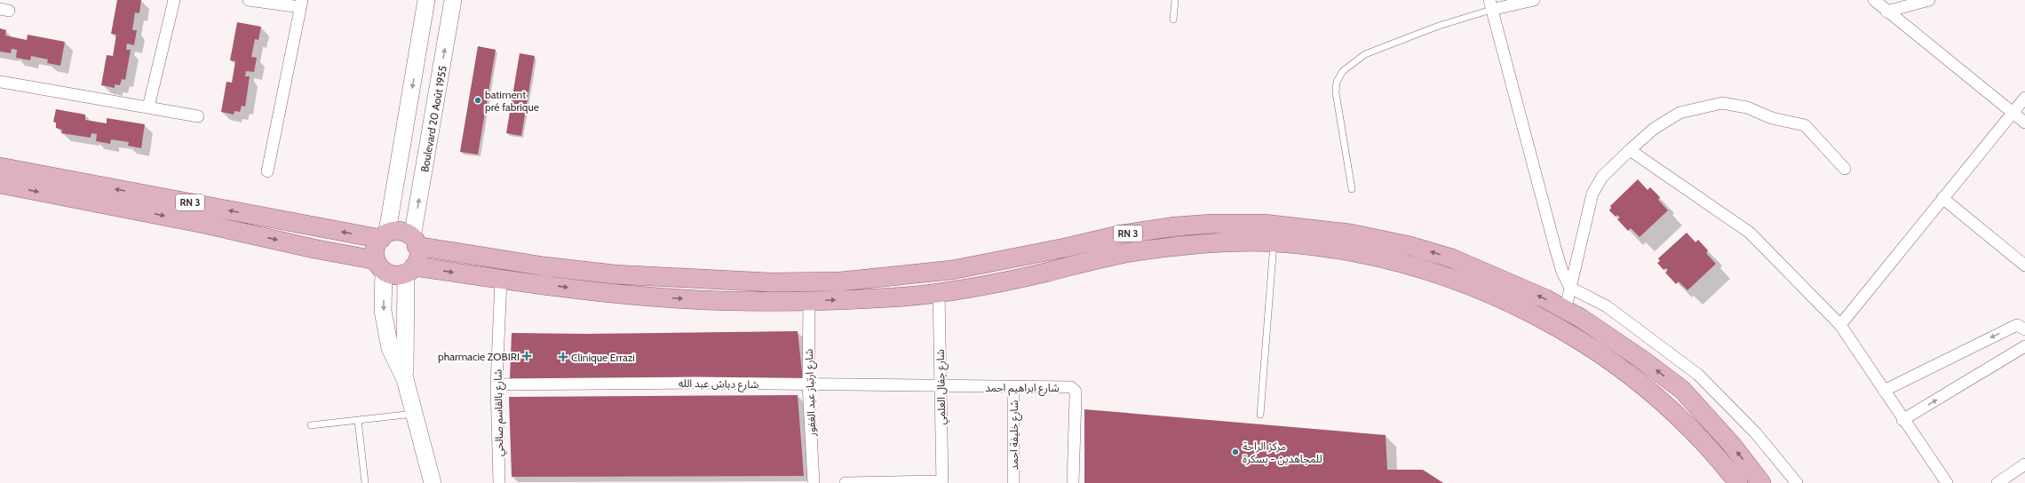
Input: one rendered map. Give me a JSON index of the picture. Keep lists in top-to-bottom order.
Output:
{
  "streets": {
    "main road": ["RN 3"],
    "street": [
      "Boulevard 20 Août 1955",
      "شارع دباش عبد الله",
      "شارع جفال العلمي",
      "شارع ابراهيم احمد",
      "شارع ارتباز عبد الغفور",
      "شارع بالقاسم صالحي",
      "شارع خليفة احمد"
    ]
  },
  "crossings": [
    ["Boulevard 20 Août 1955", "RN 3"],
    ["RN 3", "شارع جفال العلمي"],
    ["RN 3", "شارع ارتباز عبد الغفور"],
    ["RN 3", "شارع بالقاسم صالحي"],
    ["شارع دباش عبد الله", "شارع جفال العلمي"],
    ["شارع دباش عبد الله", "شارع ابراهيم احمد"],
    ["شارع دباش عبد الله", "شارع ارتباز عبد الغفور"],
    ["شارع دباش عبد الله", "شارع بالقاسم صالحي"],
    ["شارع جفال العلمي", "شارع ابراهيم احمد"],
    ["شارع ابراهيم احمد", "شارع خليفة احمد"]
  ],
  "places": {
    "other": ["batiment pré fabrique", "مركز الراحة للمجاهدين - بسكرة"],
    "health": ["pharmacie ZOBIRI", "Clinique Errazi"]
  }
}
